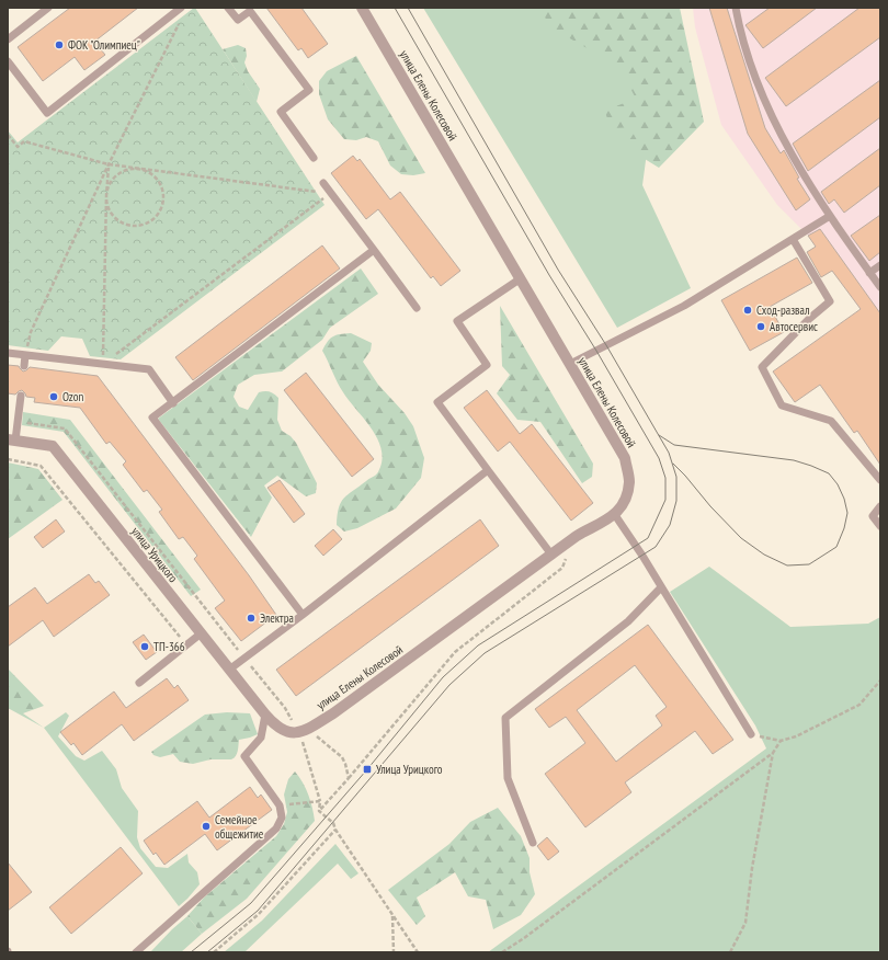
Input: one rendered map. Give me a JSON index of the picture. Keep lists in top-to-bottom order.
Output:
{
  "streets": {
    "street": ["улица Елены Колесовой", "улица Урицкого"]
  },
  "places": {
    "other": [
      "ФОК \"Олимпиец\"",
      "Сход-развал",
      "Автосервис",
      "Ozon",
      "Электра",
      "ТП-366",
      "Семейное общежитие"
    ],
    "transit": ["Улица Урицкого"]
  }
}
